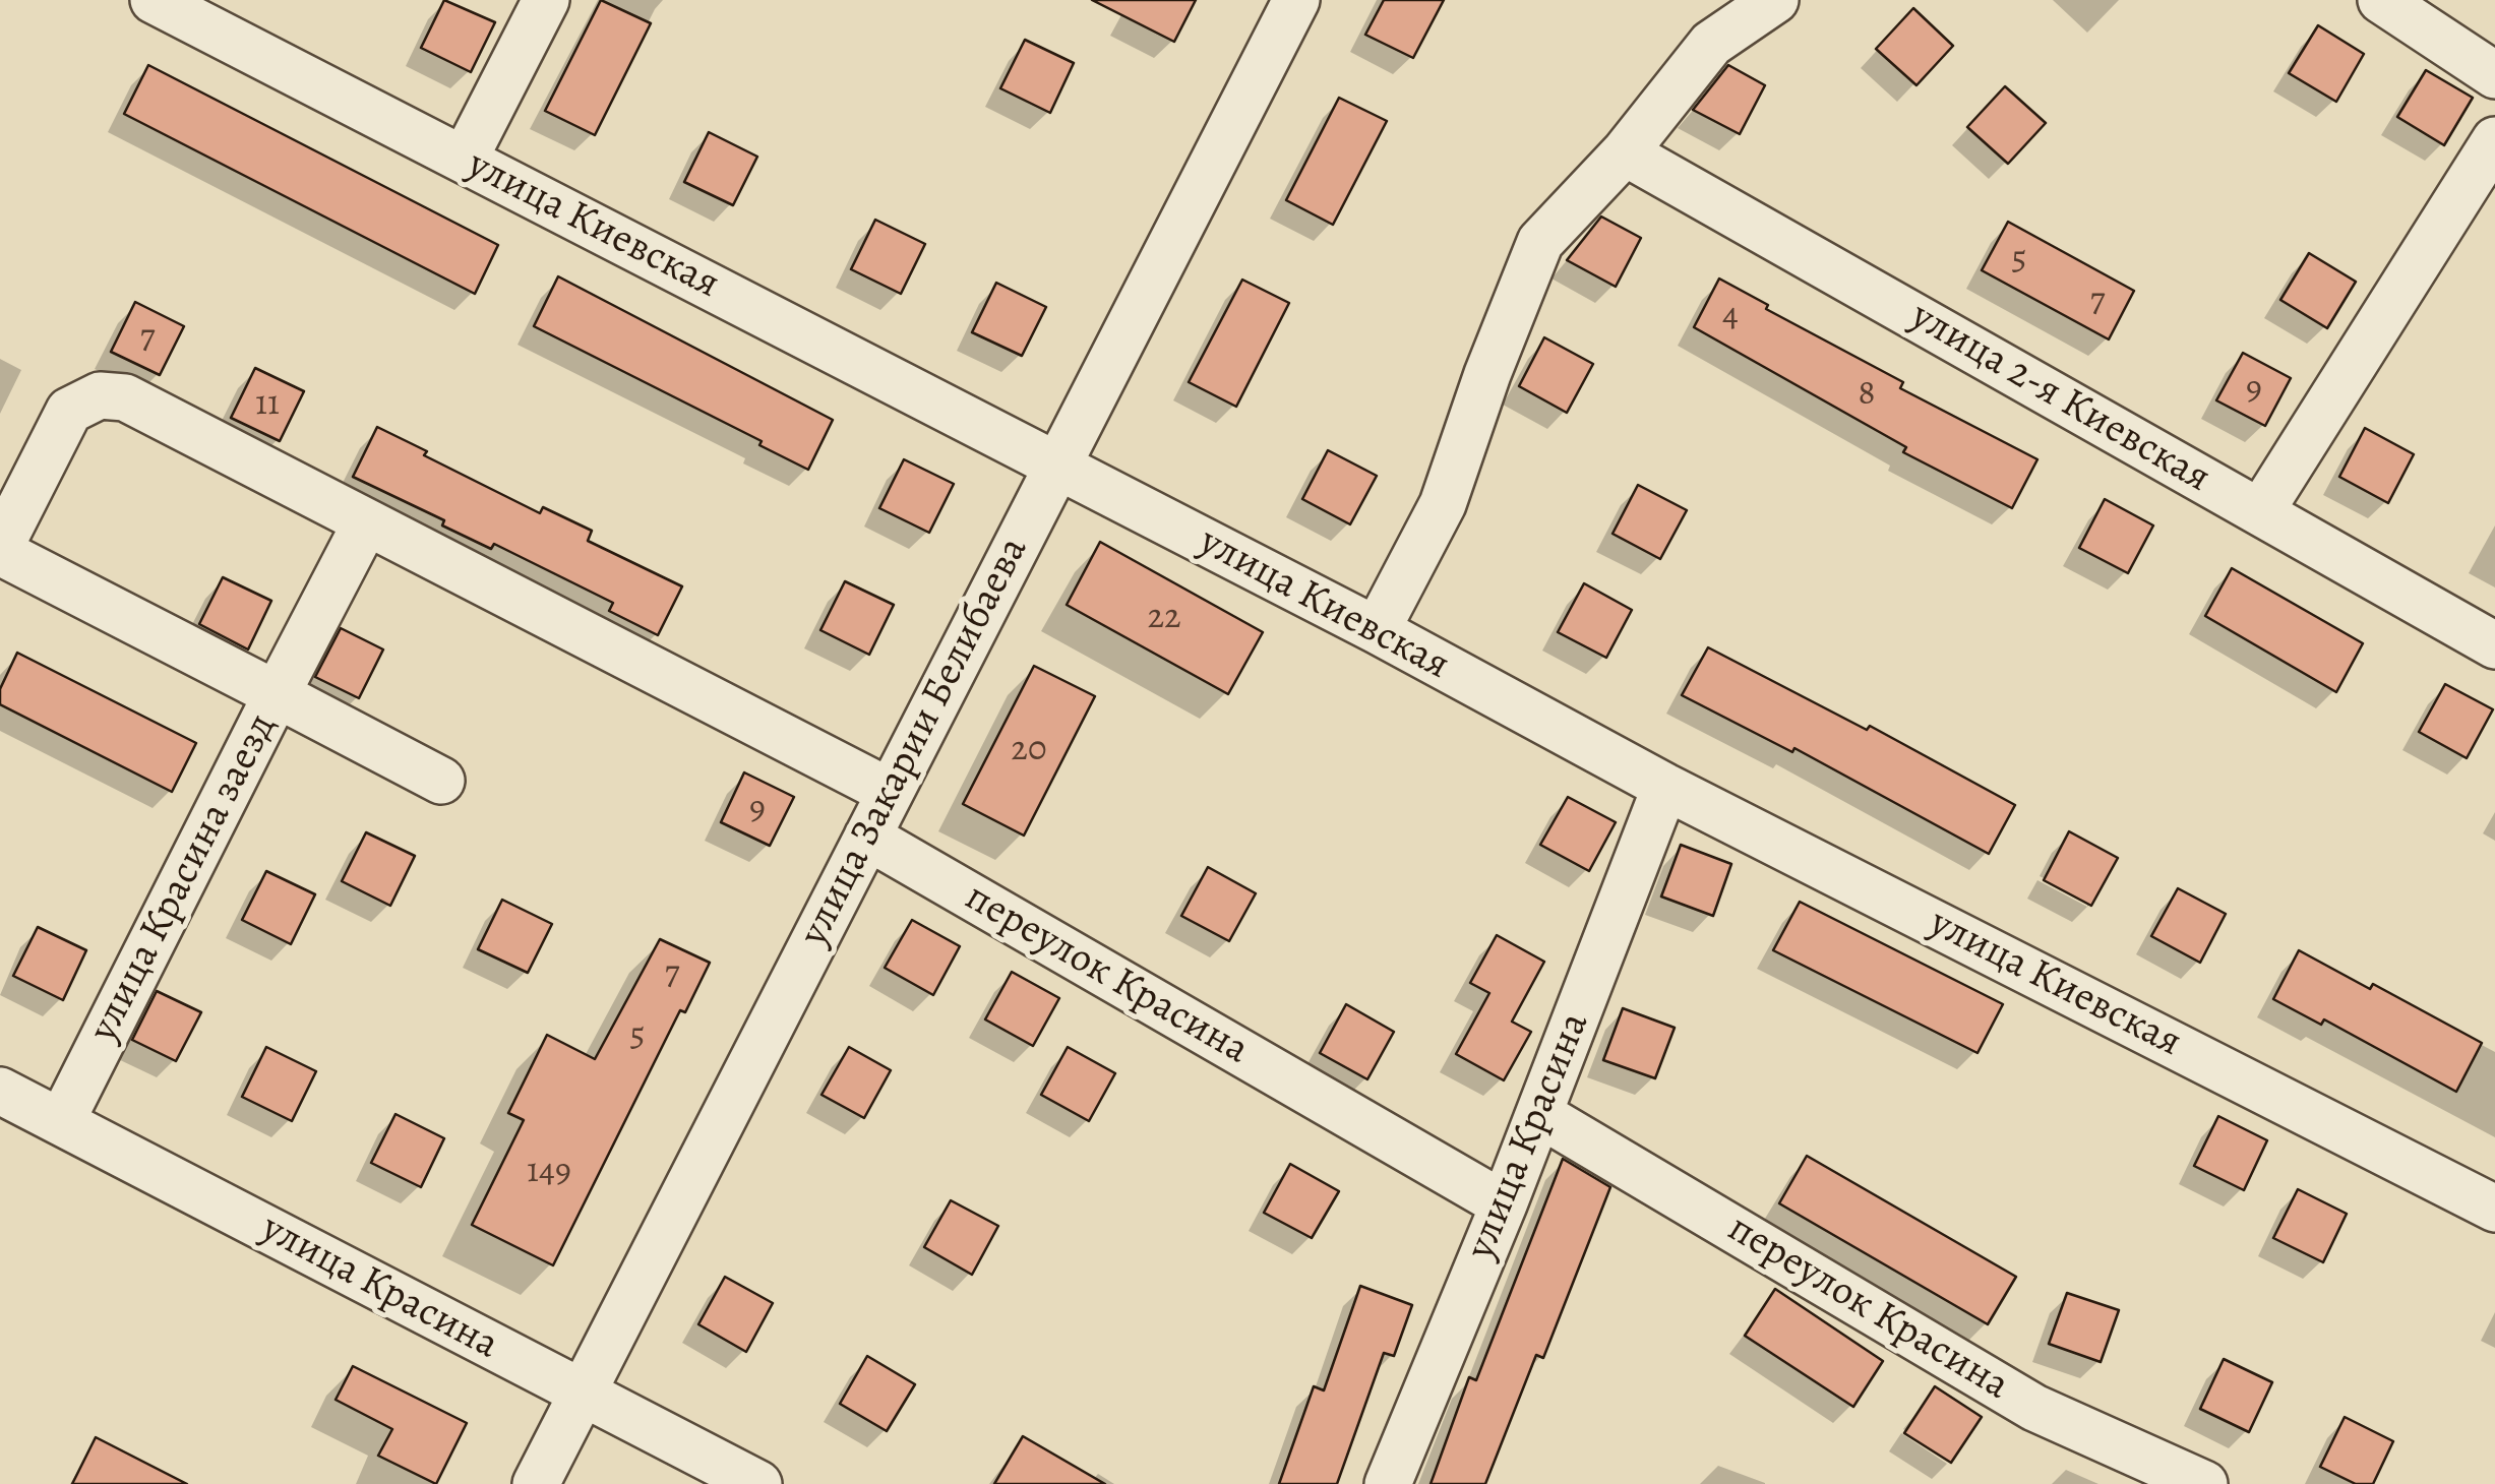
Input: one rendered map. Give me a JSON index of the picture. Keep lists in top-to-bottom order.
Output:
{
  "streets": {
    "street": [
      "улица Киевская",
      "улица 2-я Киевская",
      "улица Закарии Белибаева",
      "улица Красина заезд",
      "переулок Красина",
      "улица Красина"
    ]
  },
  "crossings": [
    ["улица Киевская", "улица Закарии Белибаева"],
    ["улица Киевская", "улица Красина"],
    ["улица Закарии Белибаева", "переулок Красина"],
    ["улица Закарии Белибаева", "улица Красина"],
    ["улица Красина заезд", "улица Красина"],
    ["переулок Красина", "улица Красина"]
  ],
  "house_numbers": [
    "5",
    "7",
    "4",
    "7",
    "9",
    "8",
    "11",
    "22",
    "20",
    "9",
    "7",
    "5",
    "149"
  ]
}
